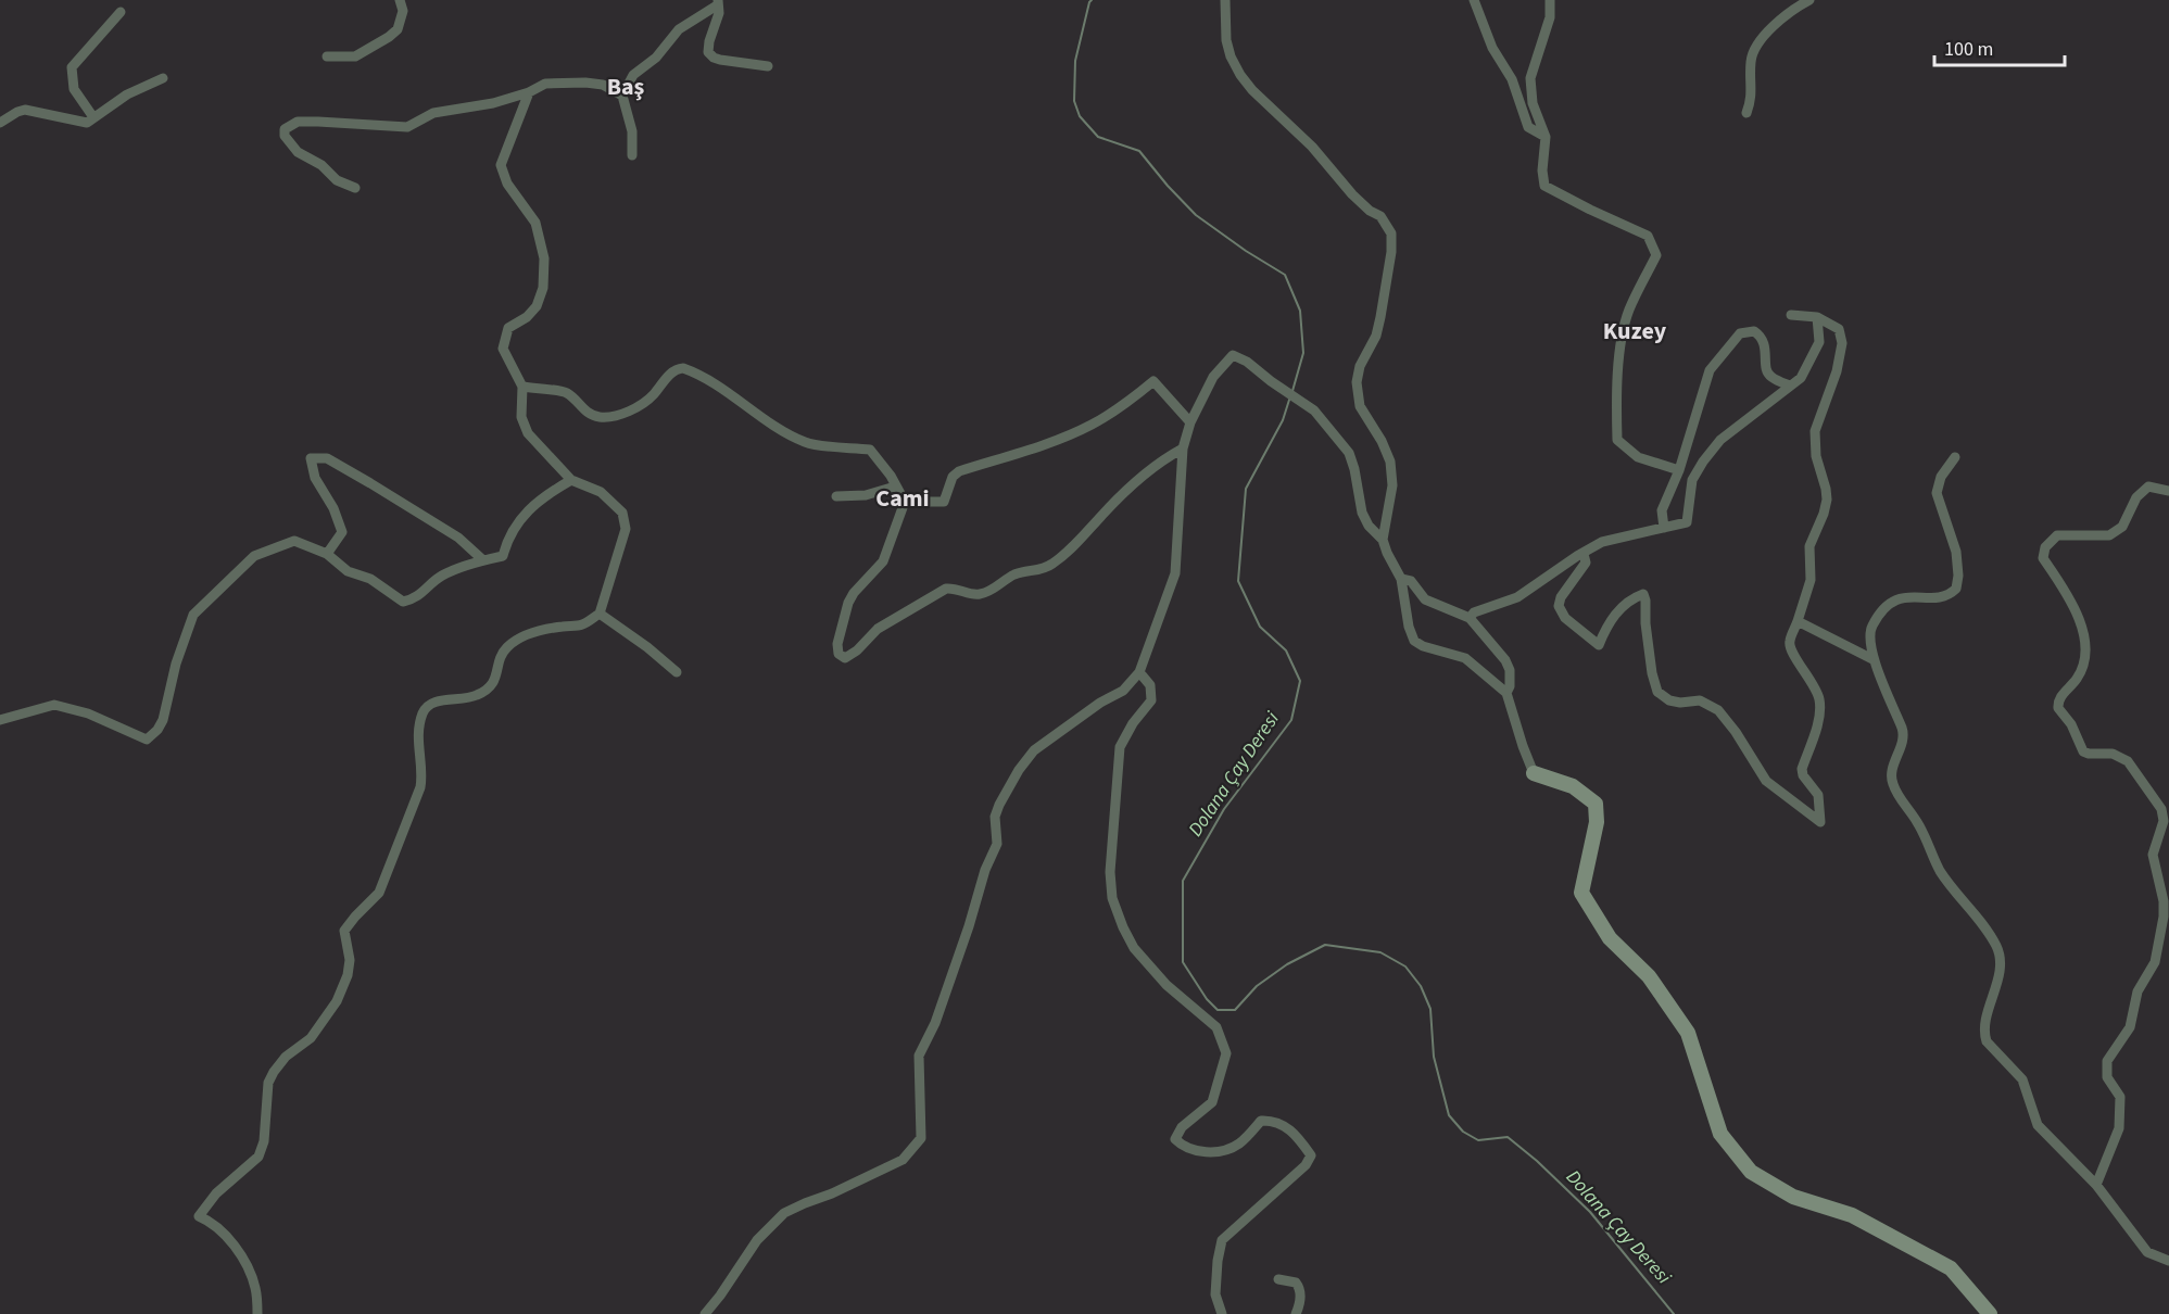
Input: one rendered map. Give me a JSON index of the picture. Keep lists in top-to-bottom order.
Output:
{
  "districts": ["Baş", "Kuzey", "Cami"],
  "water": ["Dolana Çay Deresi"],
  "scale_bar": "100 m"
}
